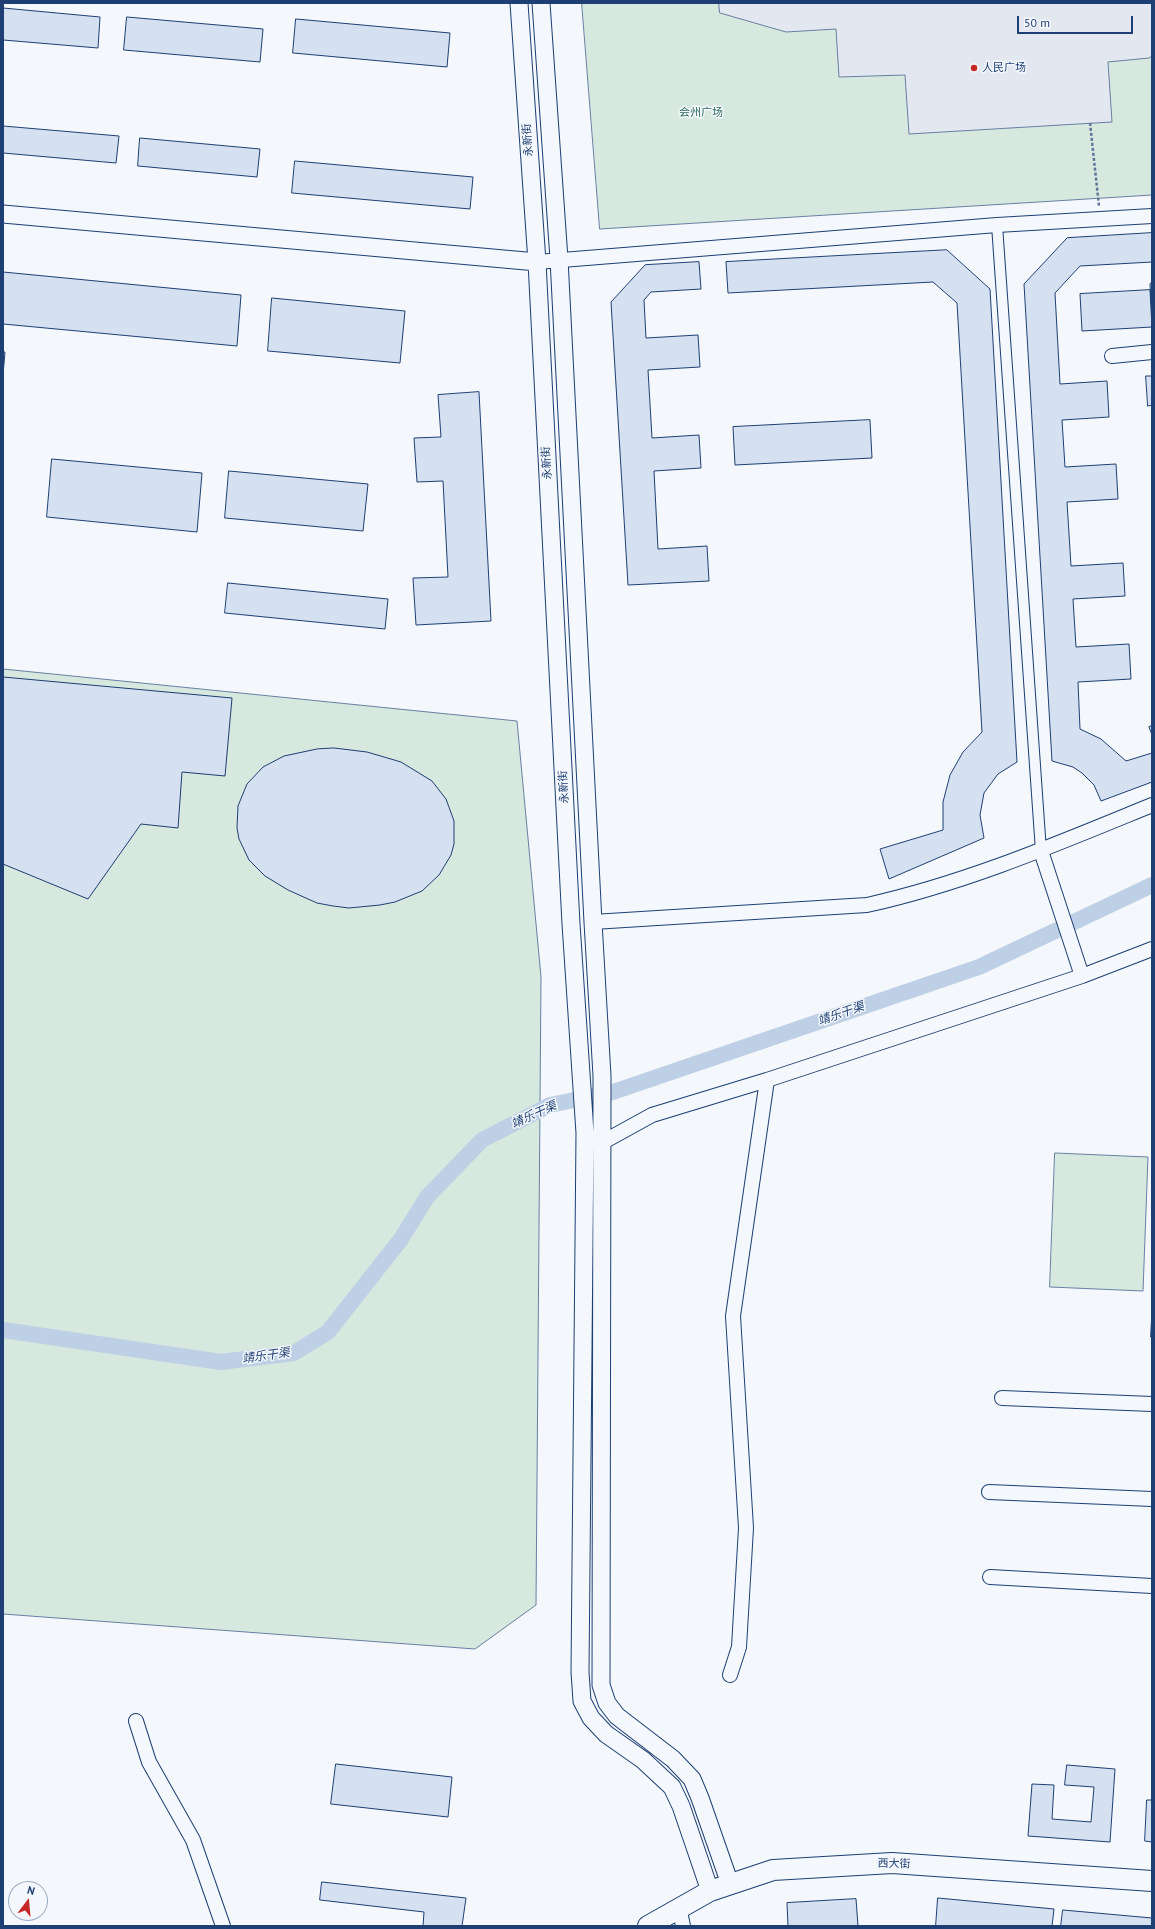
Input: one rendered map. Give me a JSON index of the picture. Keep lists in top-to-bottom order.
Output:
{
  "streets": {
    "main road": ["西大街"],
    "street": ["永新街"]
  },
  "crossings": [
    ["永新街", "西大街"]
  ],
  "water": ["靖乐干渠"],
  "parks": ["会州广场"],
  "places": ["人民广场"],
  "scale_bar": "50 m",
  "north": "top"
}
